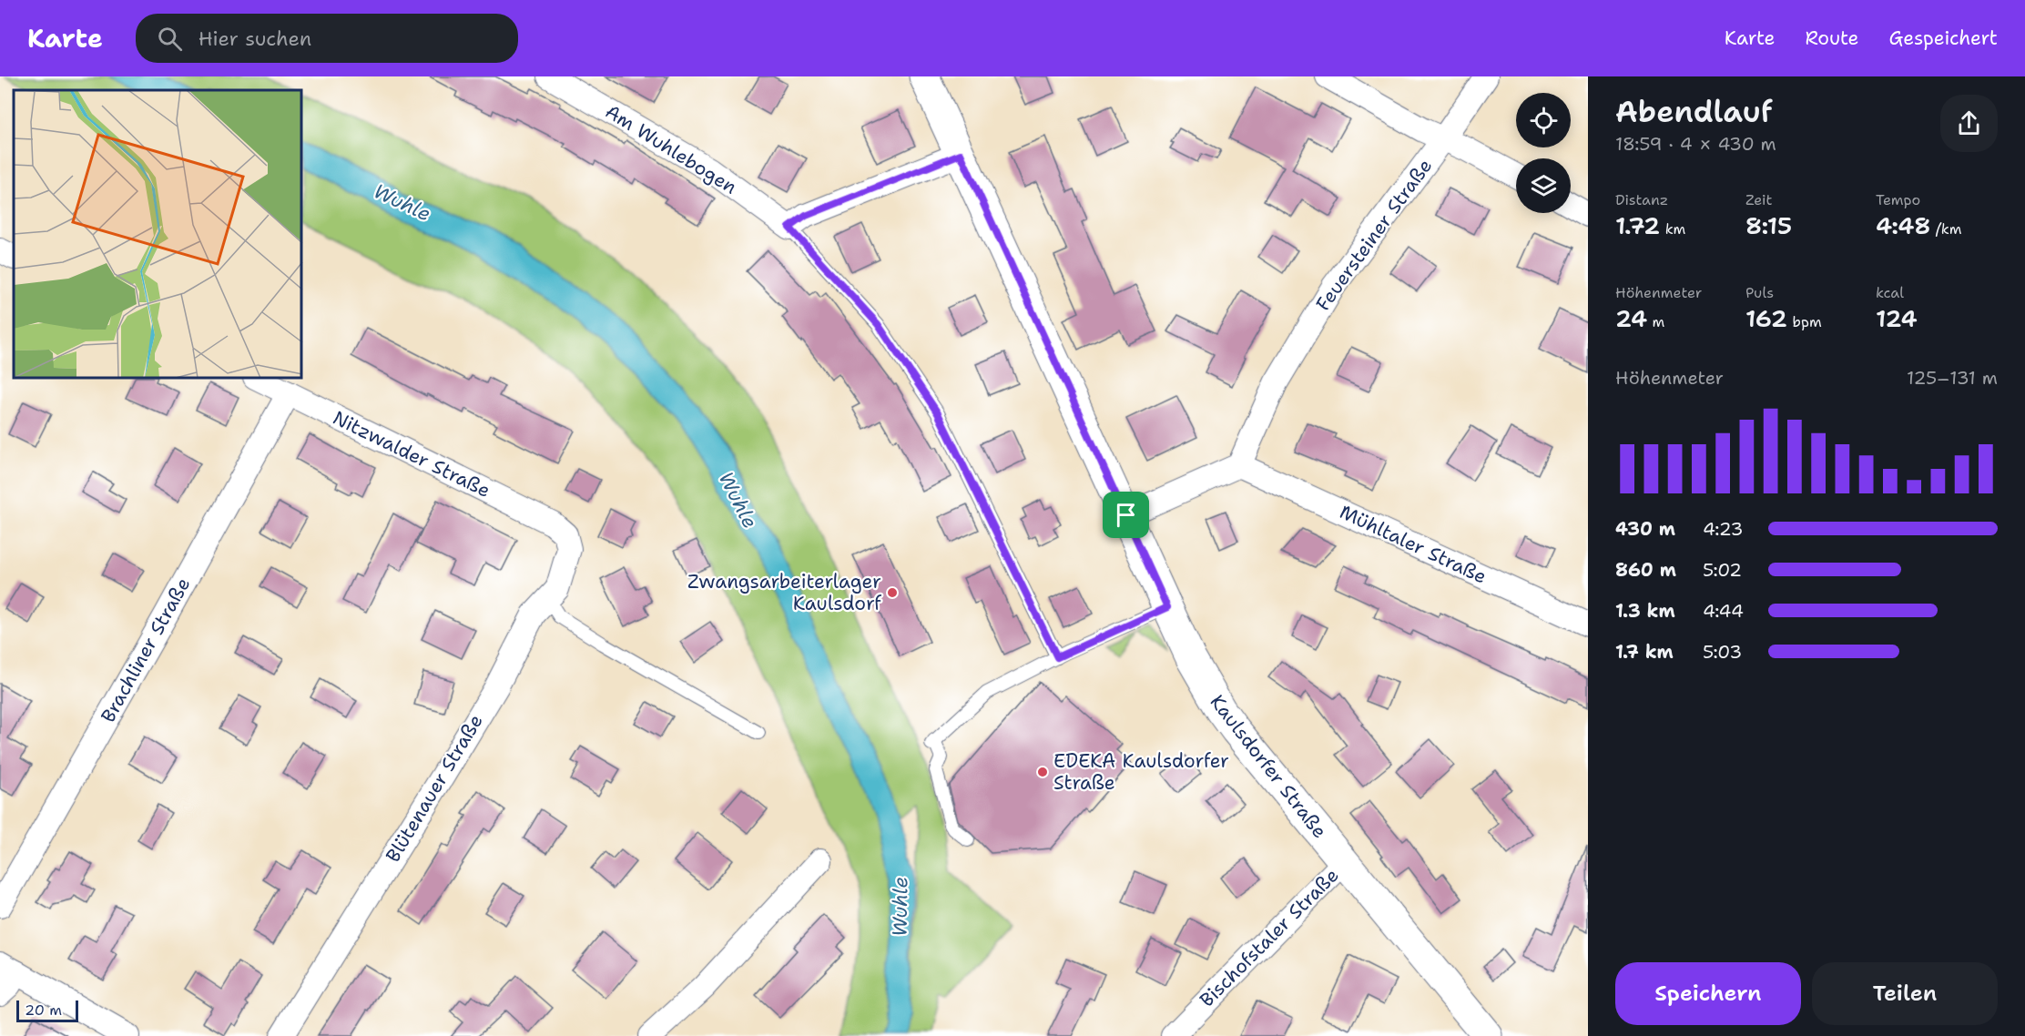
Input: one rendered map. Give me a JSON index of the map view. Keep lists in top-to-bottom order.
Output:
{
  "streets": {
    "main road": ["Kaulsdorfer Straße"],
    "street": [
      "Am Wuhlebogen",
      "Feuersteiner Straße",
      "Nitzwalder Straße",
      "Mühltaler Straße",
      "Brachliner Straße",
      "Blütenauer Straße",
      "Bischofstaler Straße"
    ]
  },
  "crossings": [
    ["Feuersteiner Straße", "Mühltaler Straße"],
    ["Nitzwalder Straße", "Brachliner Straße"],
    ["Nitzwalder Straße", "Blütenauer Straße"],
    ["Kaulsdorfer Straße", "Bischofstaler Straße"]
  ],
  "water": ["Wuhle"],
  "places": ["Zwangsarbeiterlager Kaulsdorf", "EDEKA Kaulsdorfer Straße"],
  "scale_bar": "20 m",
  "page": {
    "header": "Karte",
    "search": "Hier suchen",
    "nav": ["Karte", "Route", "Gespeichert"],
    "heading": ["Abendlauf", "18:59 · 4 × 430 m"],
    "stats": [
      ["Distanz", "1.72 km"],
      ["Zeit", "8:15"],
      ["Tempo", "4:48 /km"],
      ["Höhenmeter", "24 m"],
      ["Puls", "162 bpm"],
      ["kcal", "124"]
    ],
    "chart": ["Höhenmeter", "125–131 m"],
    "list": [
      {
        "name": "430 m",
        "note": "4:23"
      },
      {
        "name": "860 m",
        "note": "5:02"
      },
      {
        "name": "1.3 km",
        "note": "4:44"
      },
      {
        "name": "1.7 km",
        "note": "5:03"
      }
    ],
    "buttons": ["Speichern", "Teilen"],
    "scale": "20 m"
  }
}
